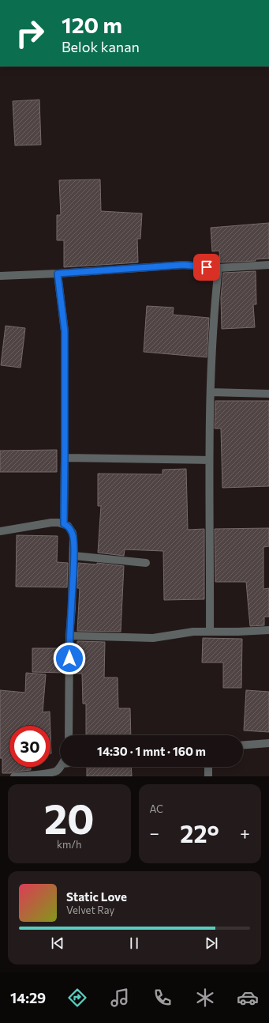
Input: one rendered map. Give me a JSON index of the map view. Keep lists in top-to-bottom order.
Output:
{
  "page": {
    "turn": ["120 m", "Belok kanan"],
    "limit": "30",
    "trip": "14:30 · 1 mnt · 160 m",
    "tile": [
      ["20", "km/h"],
      "AC"
    ],
    "heat": ["−", "22°", "+"],
    "song": ["Static Love", "Velvet Ray"],
    "tabs": "14:29"
  }
}
